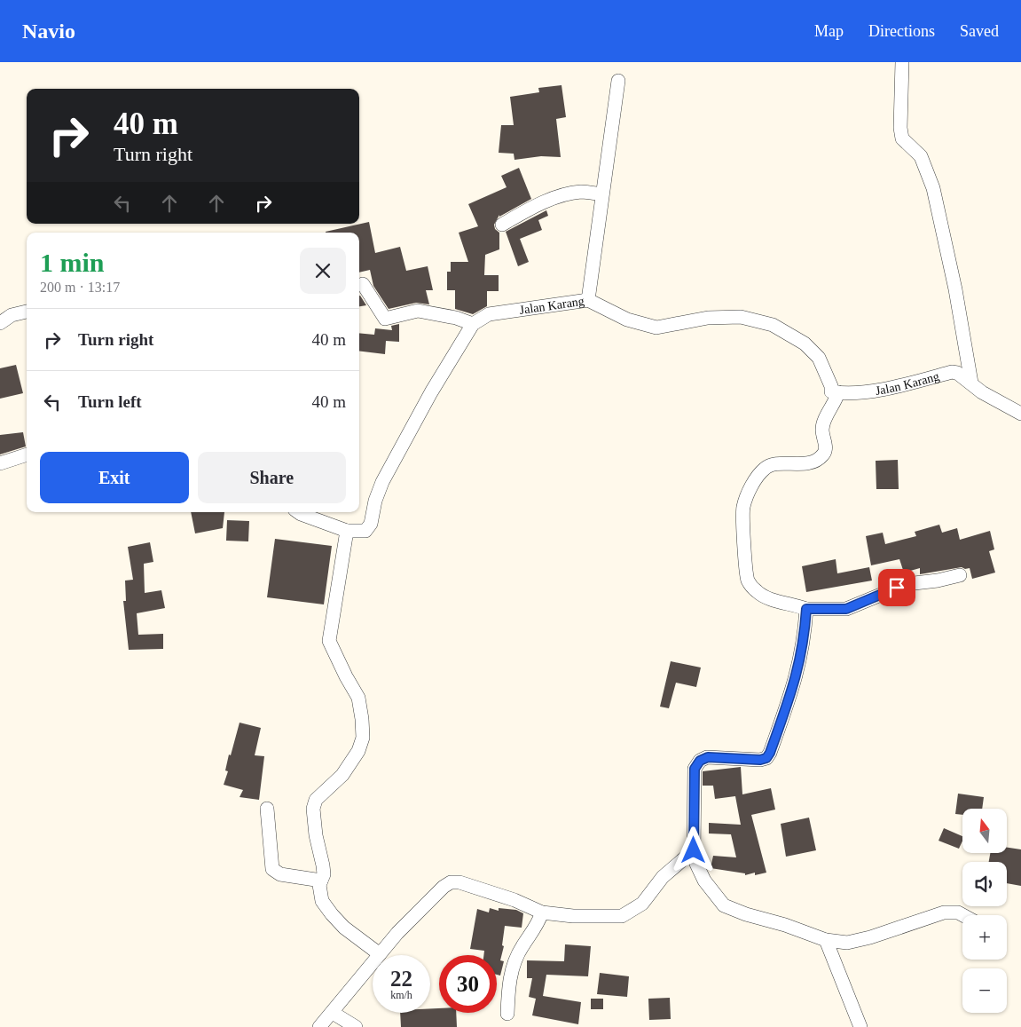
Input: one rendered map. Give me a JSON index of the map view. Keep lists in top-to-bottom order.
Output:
{
  "streets": {
    "street": ["Jalan Karang"]
  },
  "north": "top",
  "page": {
    "header": "Navio",
    "nav": ["Map", "Directions", "Saved"],
    "turn": ["40 m", "Turn right"],
    "heading": ["1 min", "200 m · 13:17"],
    "list": [
      {
        "name": "Turn right",
        "value": "40 m"
      },
      {
        "name": "Turn left",
        "value": "40 m"
      }
    ],
    "buttons": ["Exit", "Share"],
    "map_buttons": ["+", "−"],
    "speed": "22 km/h",
    "limit": "30"
  }
}
